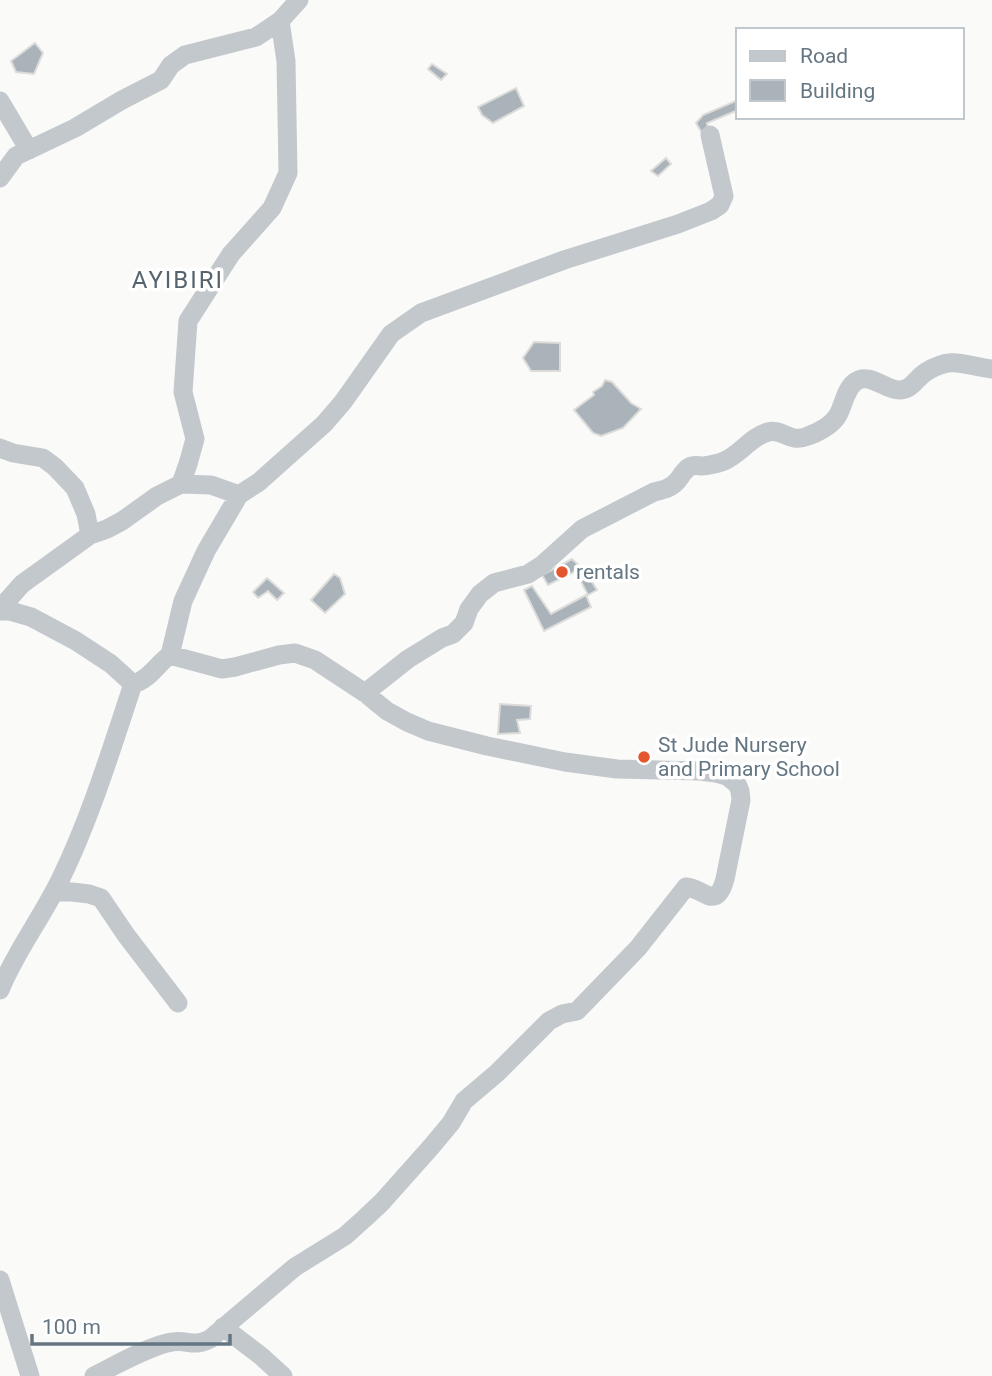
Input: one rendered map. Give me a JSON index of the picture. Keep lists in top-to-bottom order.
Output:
{
  "districts": ["AYIBIRI"],
  "places": ["rentals", "St Jude Nursery and Primary School"],
  "legend": ["Road", "Building"],
  "scale_bar": "100 m"
}
